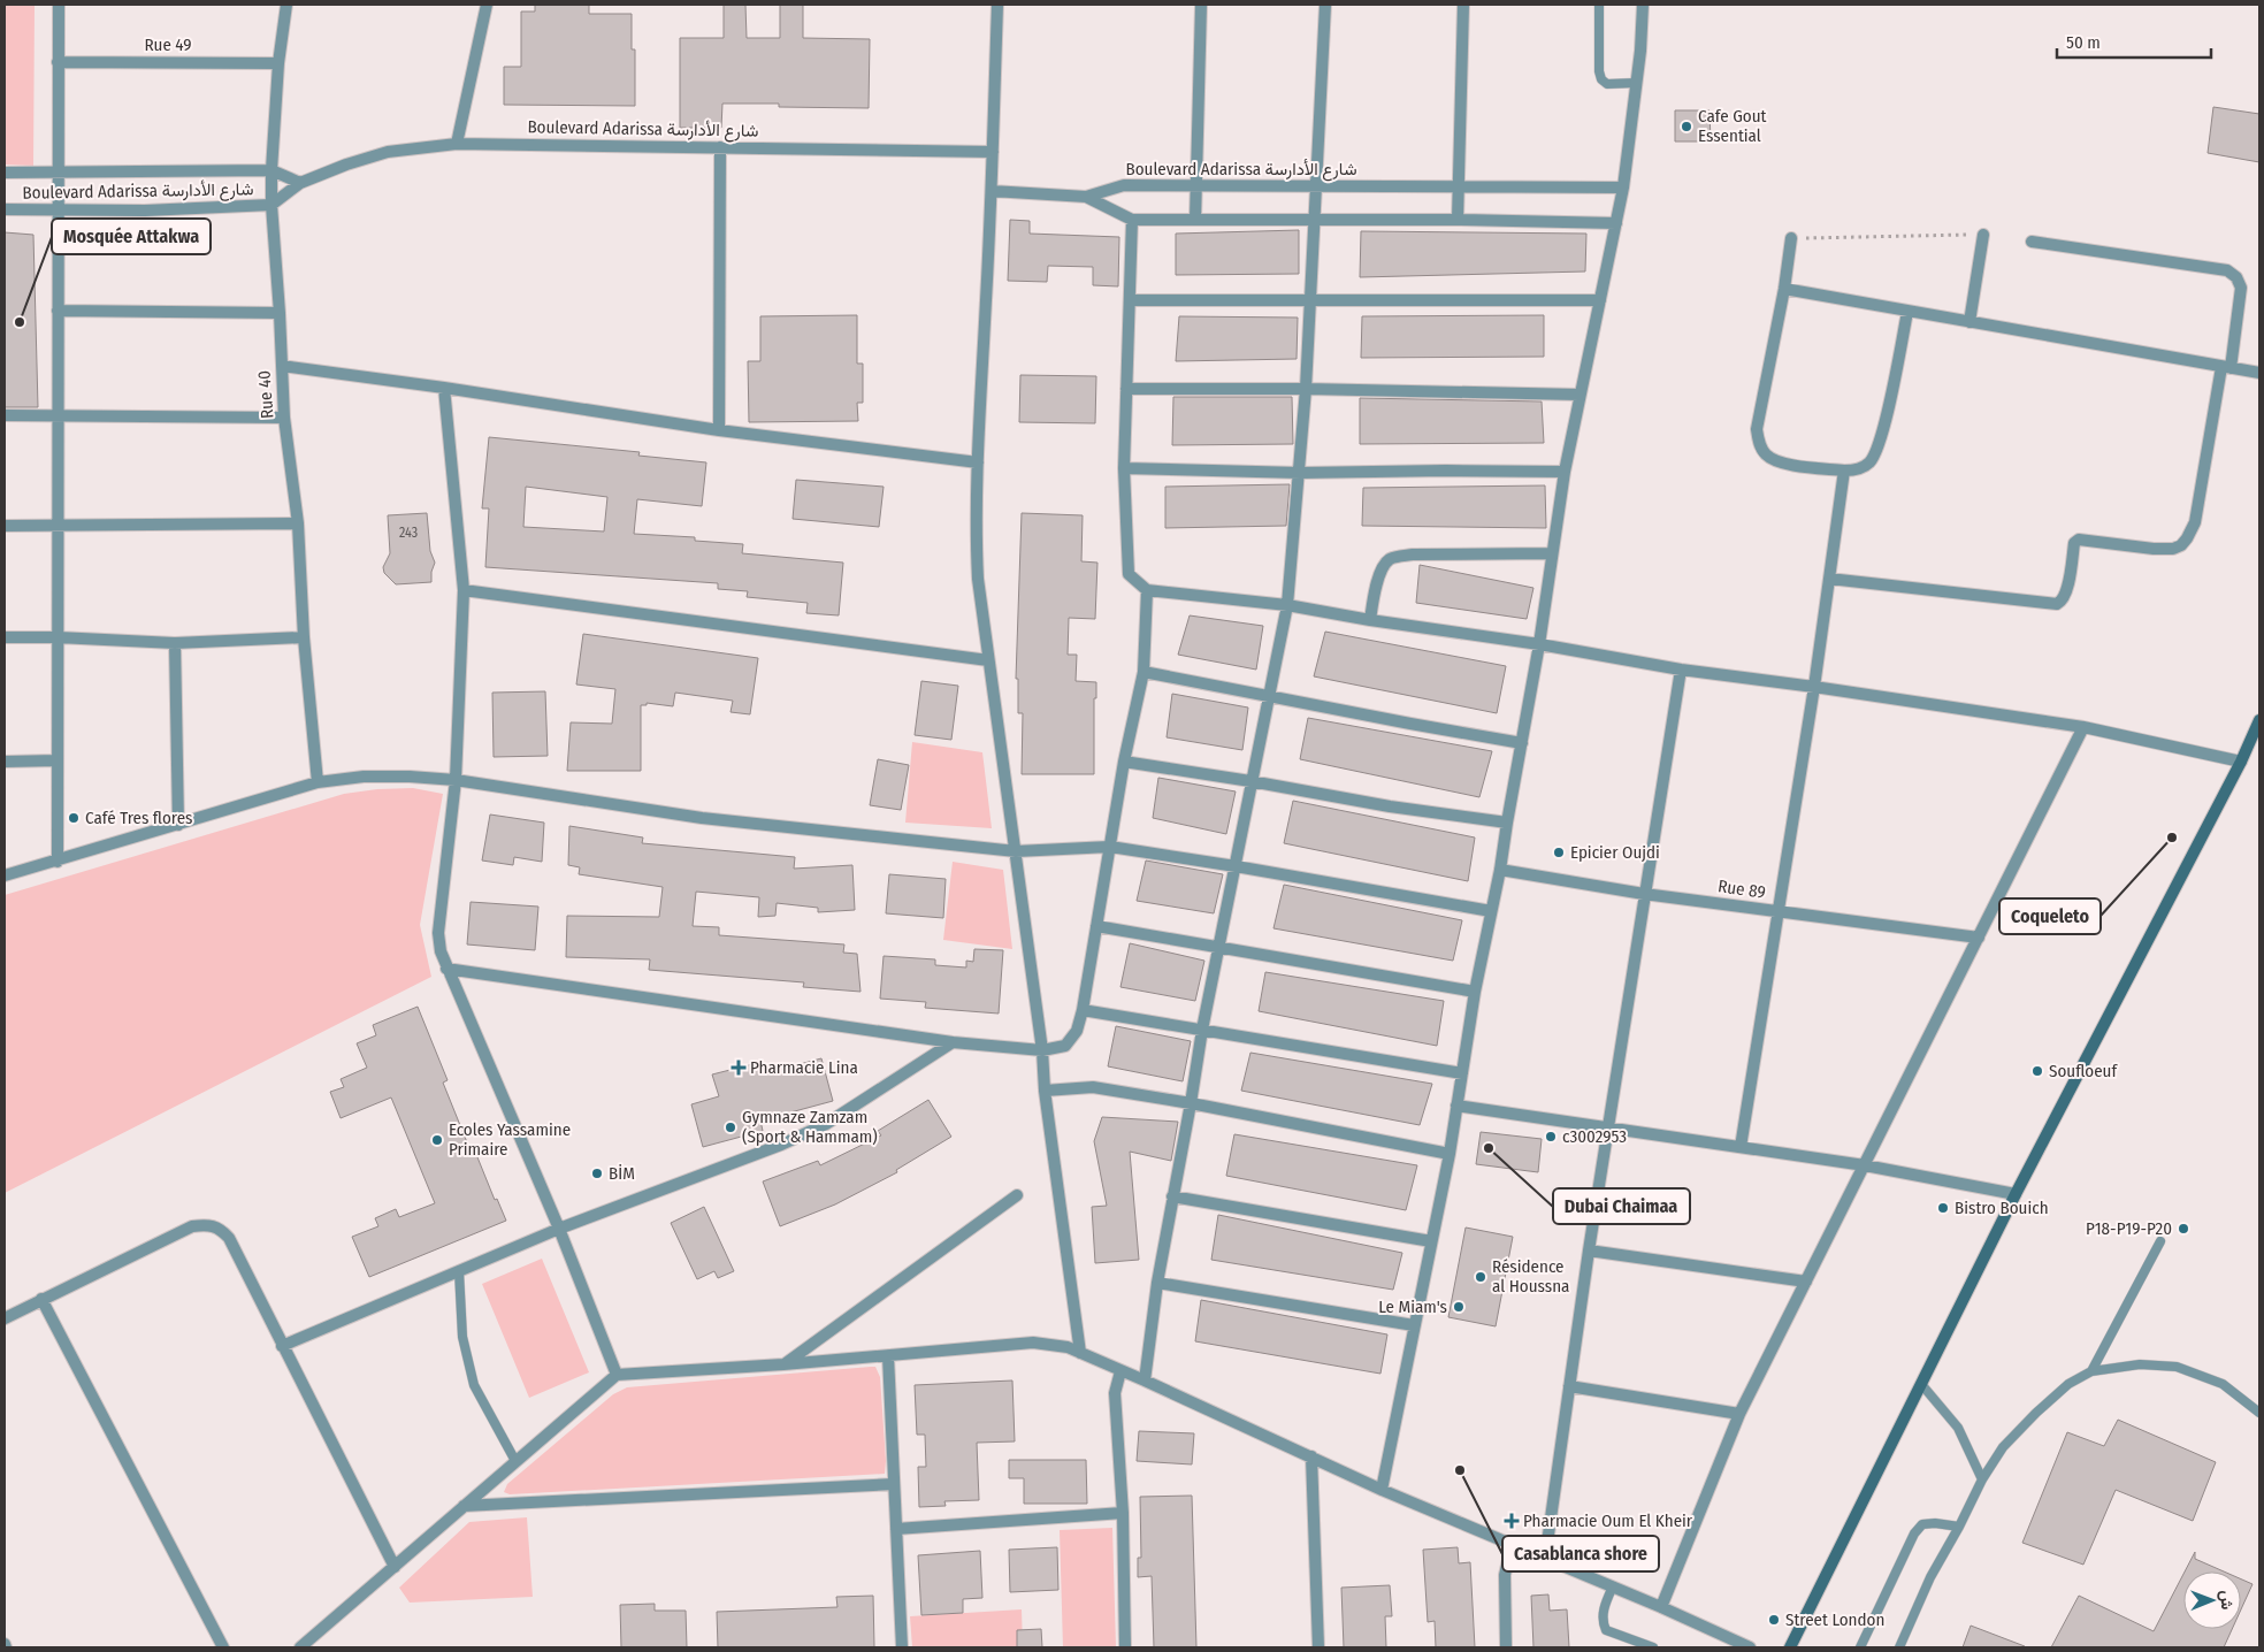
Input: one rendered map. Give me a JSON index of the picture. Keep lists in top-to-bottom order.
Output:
{
  "streets": {
    "street": [
      "Rue 49",
      "Boulevard Adarissa شارع الأدارسة",
      "Rue 40",
      "Rue 89"
    ]
  },
  "crossings": [
    ["Rue 49", "Rue 40"],
    ["Boulevard Adarissa شارع الأدارسة", "Rue 40"]
  ],
  "places": {
    "other": [
      "Cafe Gout Essential",
      "Mosquée Attakwa",
      "Café Tres flores",
      "Coqueleto",
      "Epicier Oujdi",
      "Soufloeuf",
      "Gymnaze Zamzam (Sport & Hammam)",
      "c3002953",
      "Ecoles Yassamine Primaire",
      "Dubai Chaimaa",
      "BİM",
      "Bistro Bouich",
      "P18-P19-P20",
      "Résidence al Houssna",
      "Le Miam's",
      "Casablanca shore",
      "Street London"
    ],
    "health": ["Pharmacie Lina", "Pharmacie Oum El Kheir"]
  },
  "house_numbers": ["243"],
  "scale_bar": "50 m",
  "north": "right"
}
